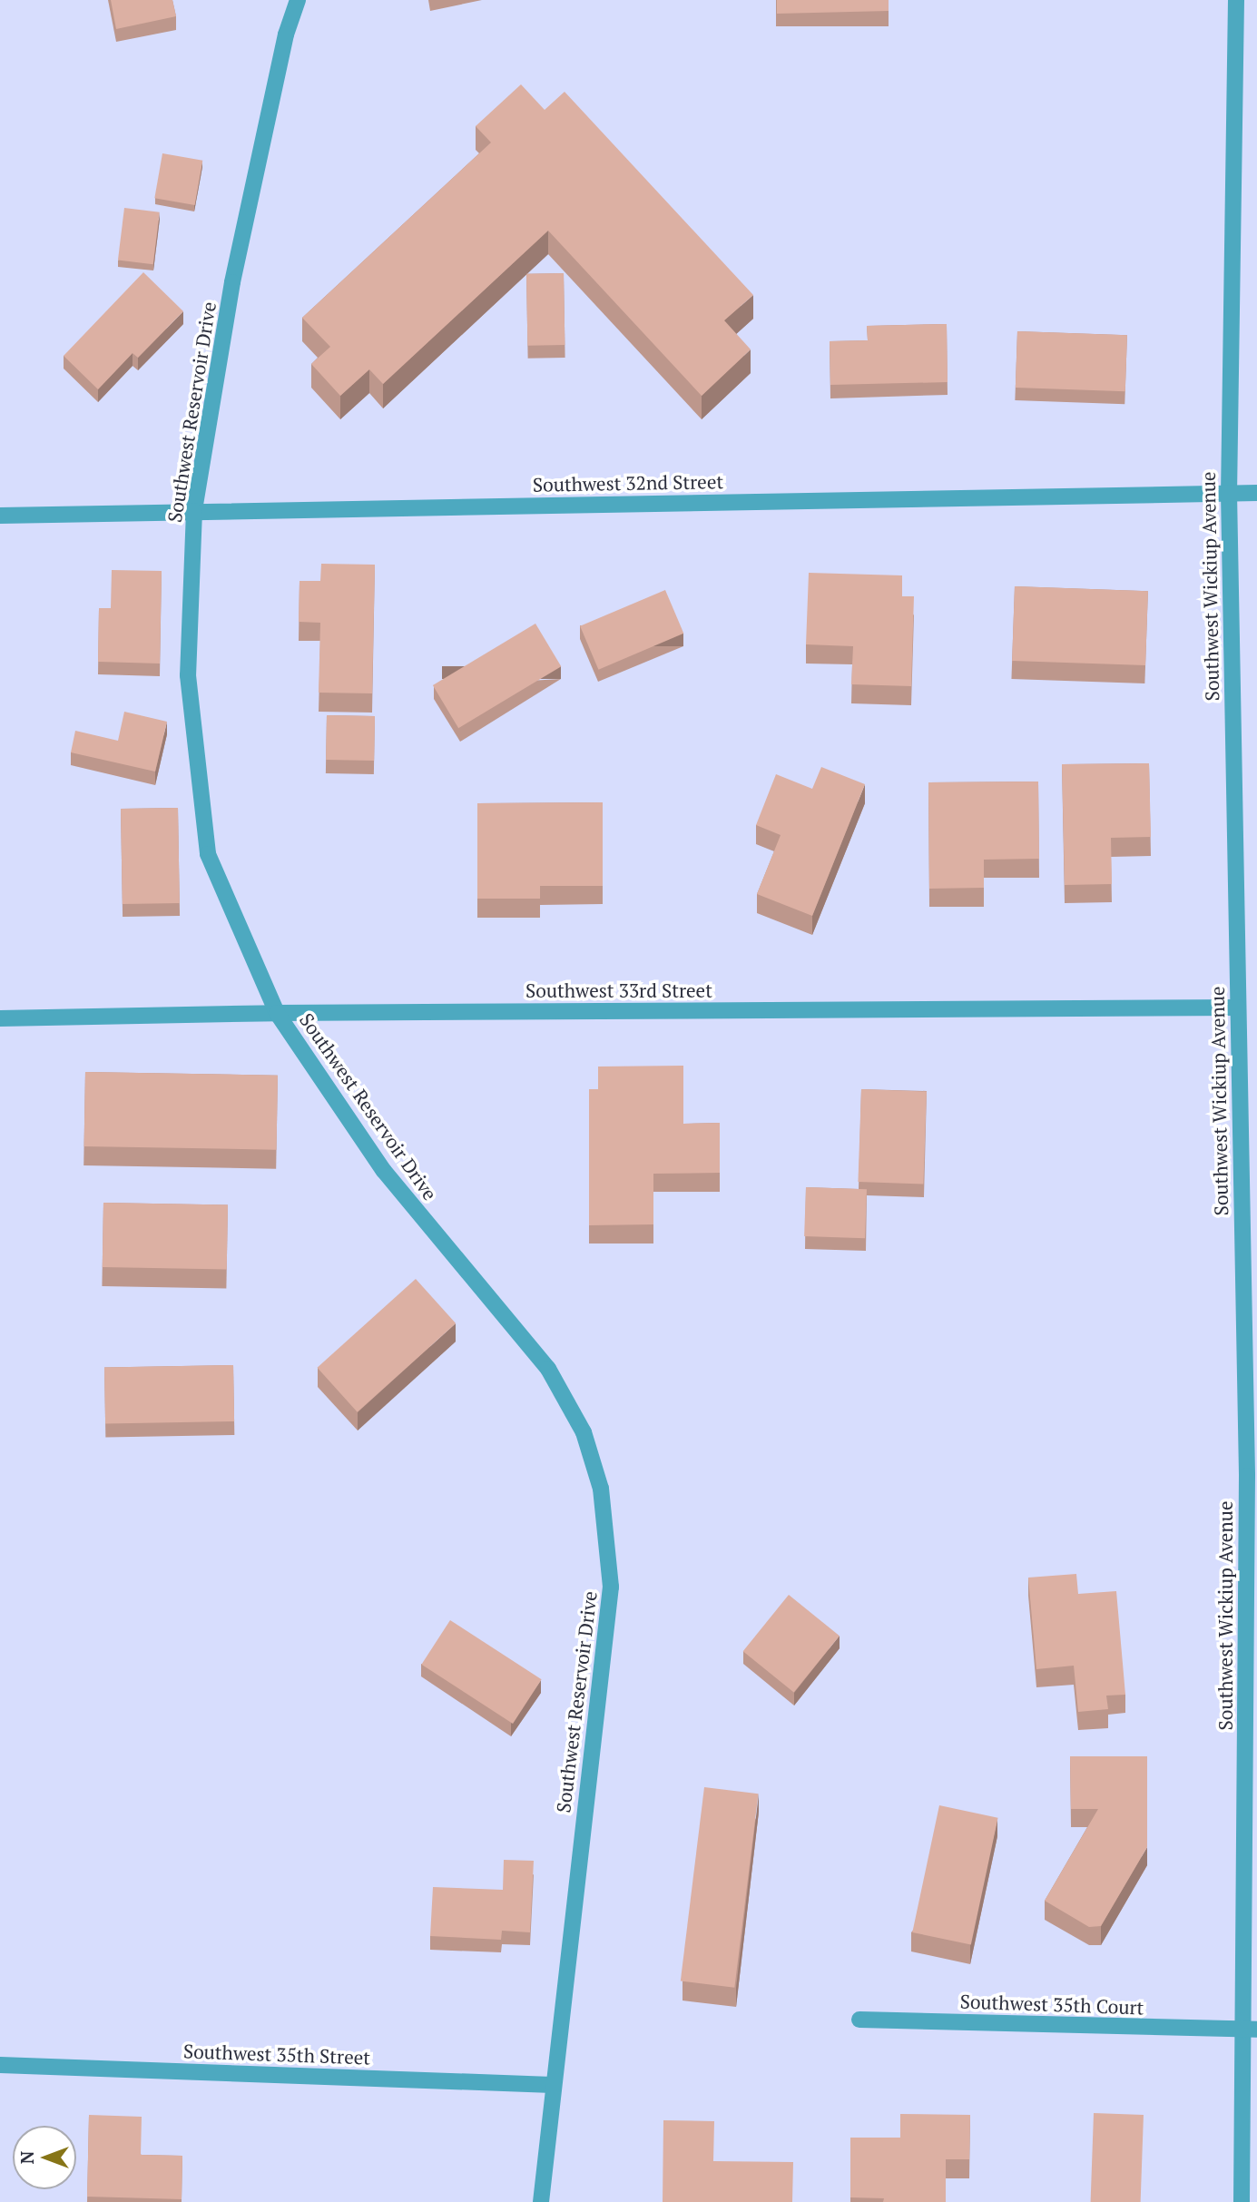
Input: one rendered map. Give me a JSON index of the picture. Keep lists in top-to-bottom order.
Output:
{
  "streets": {
    "street": [
      "Southwest Reservoir Drive",
      "Southwest 32nd Street",
      "Southwest Wickiup Avenue",
      "Southwest 33rd Street",
      "Southwest 35th Court",
      "Southwest 35th Street"
    ]
  },
  "crossings": [
    ["Southwest Reservoir Drive", "Southwest 32nd Street"],
    ["Southwest Reservoir Drive", "Southwest 33rd Street"],
    ["Southwest Reservoir Drive", "Southwest 35th Street"],
    ["Southwest 32nd Street", "Southwest Wickiup Avenue"],
    ["Southwest Wickiup Avenue", "Southwest 33rd Street"],
    ["Southwest Wickiup Avenue", "Southwest 35th Court"]
  ],
  "north": "left"
}
